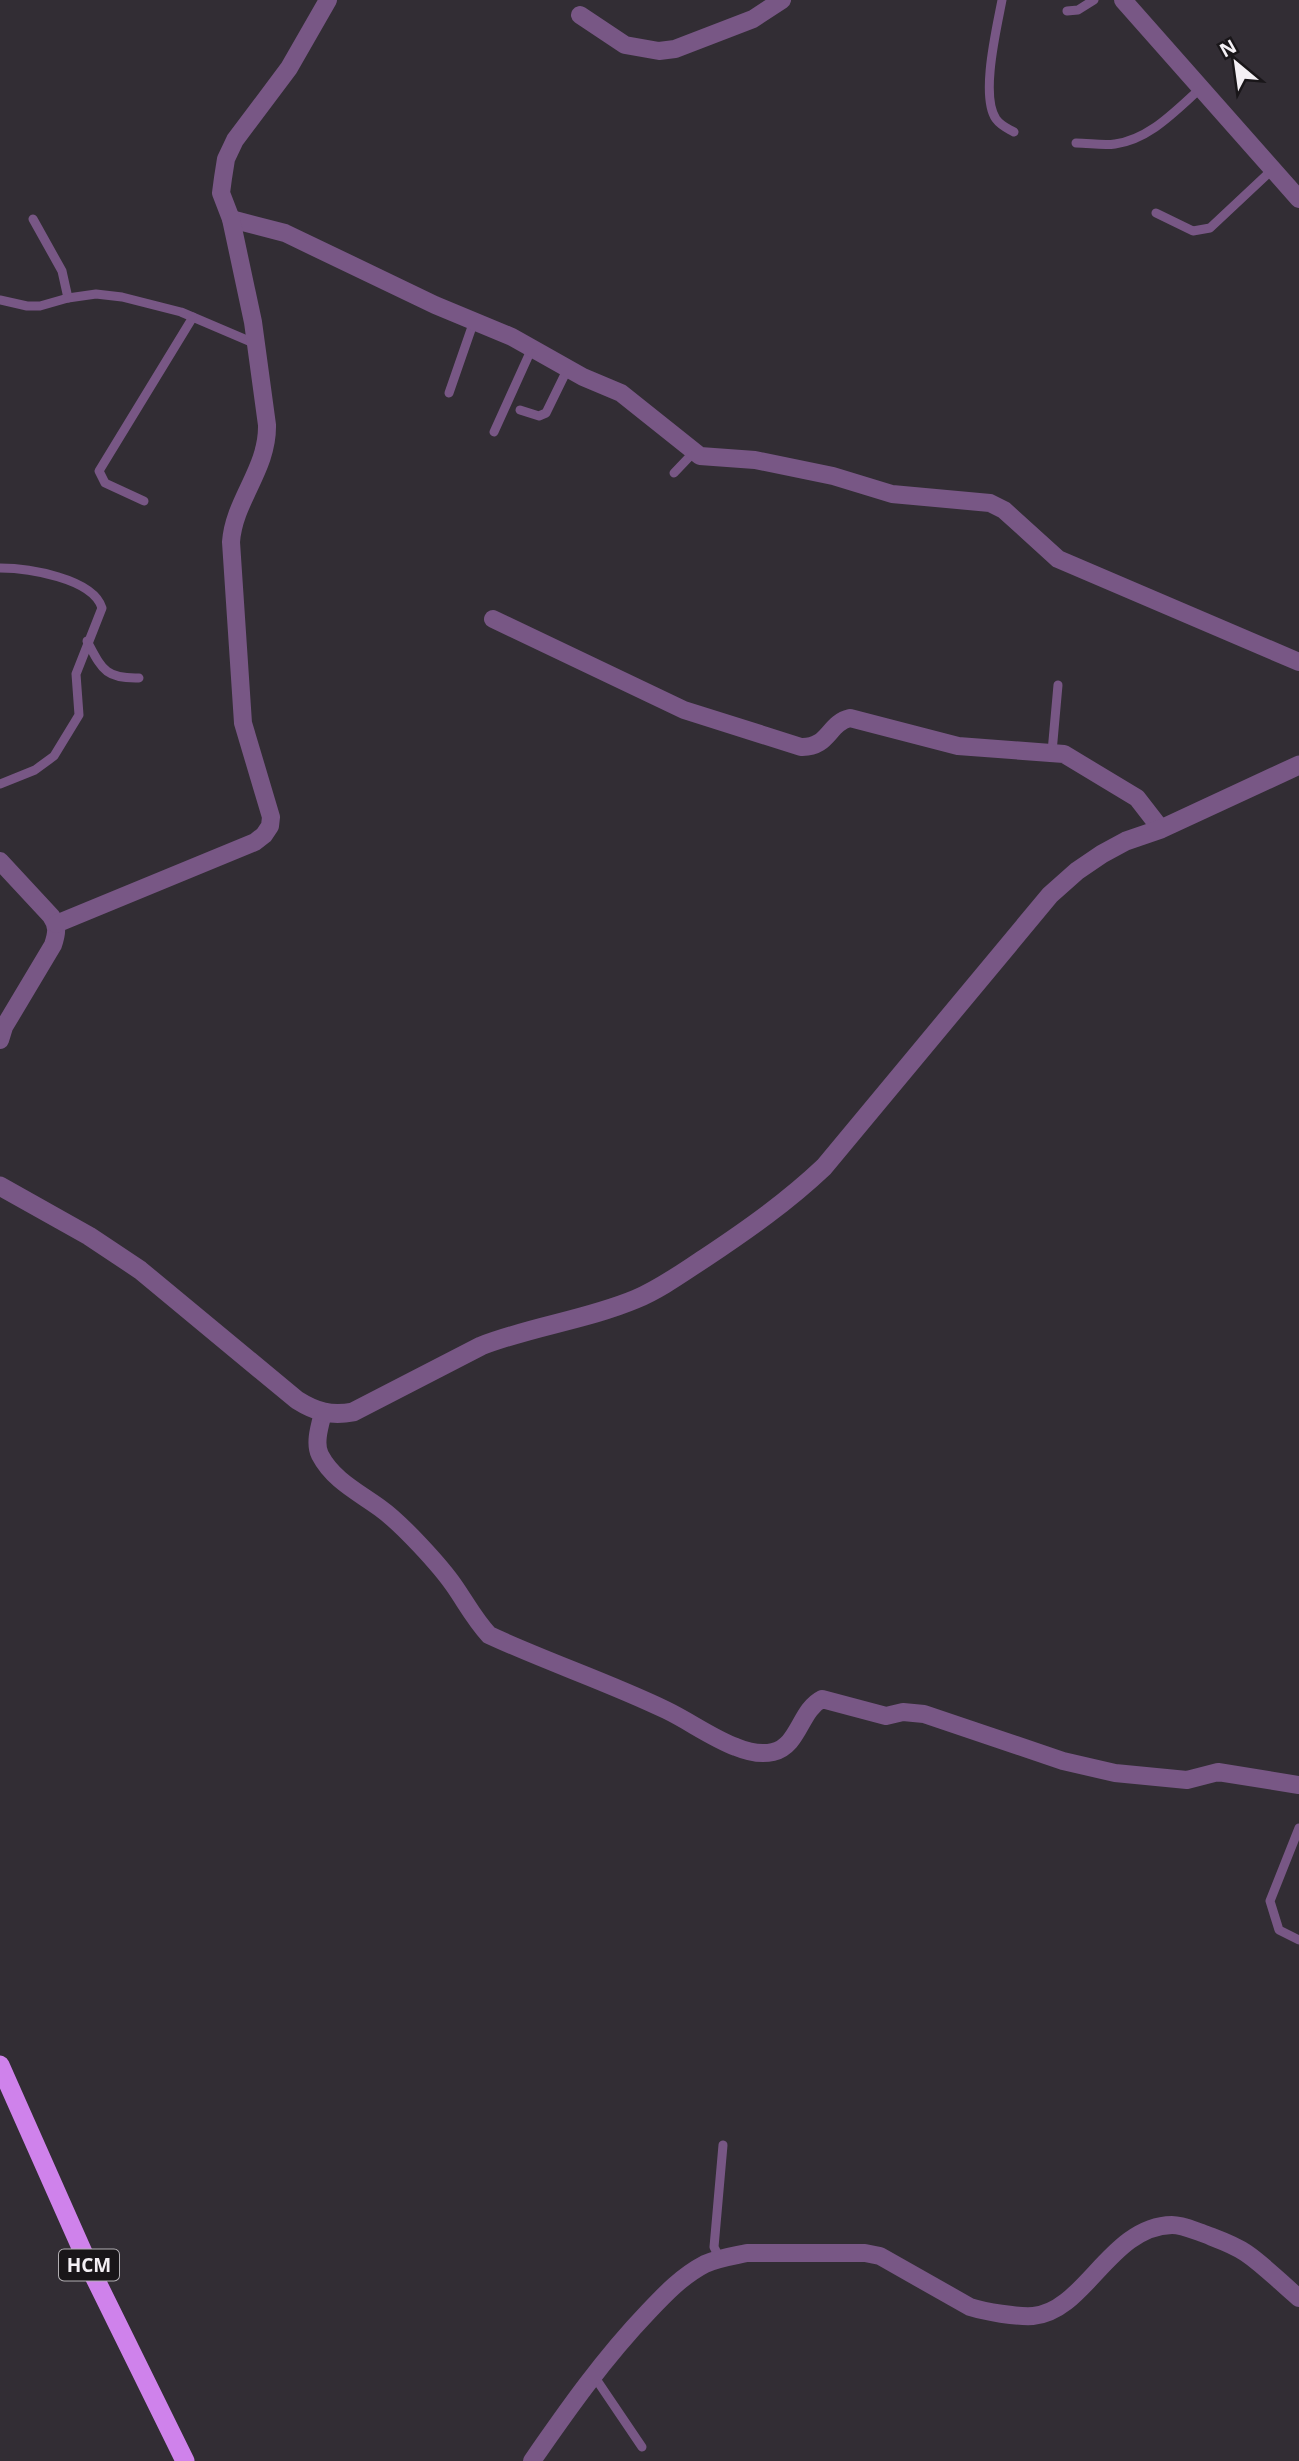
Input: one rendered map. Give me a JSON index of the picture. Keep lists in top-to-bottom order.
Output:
{
  "streets": {
    "highway": ["HCM"]
  },
  "north": "top left"
}
